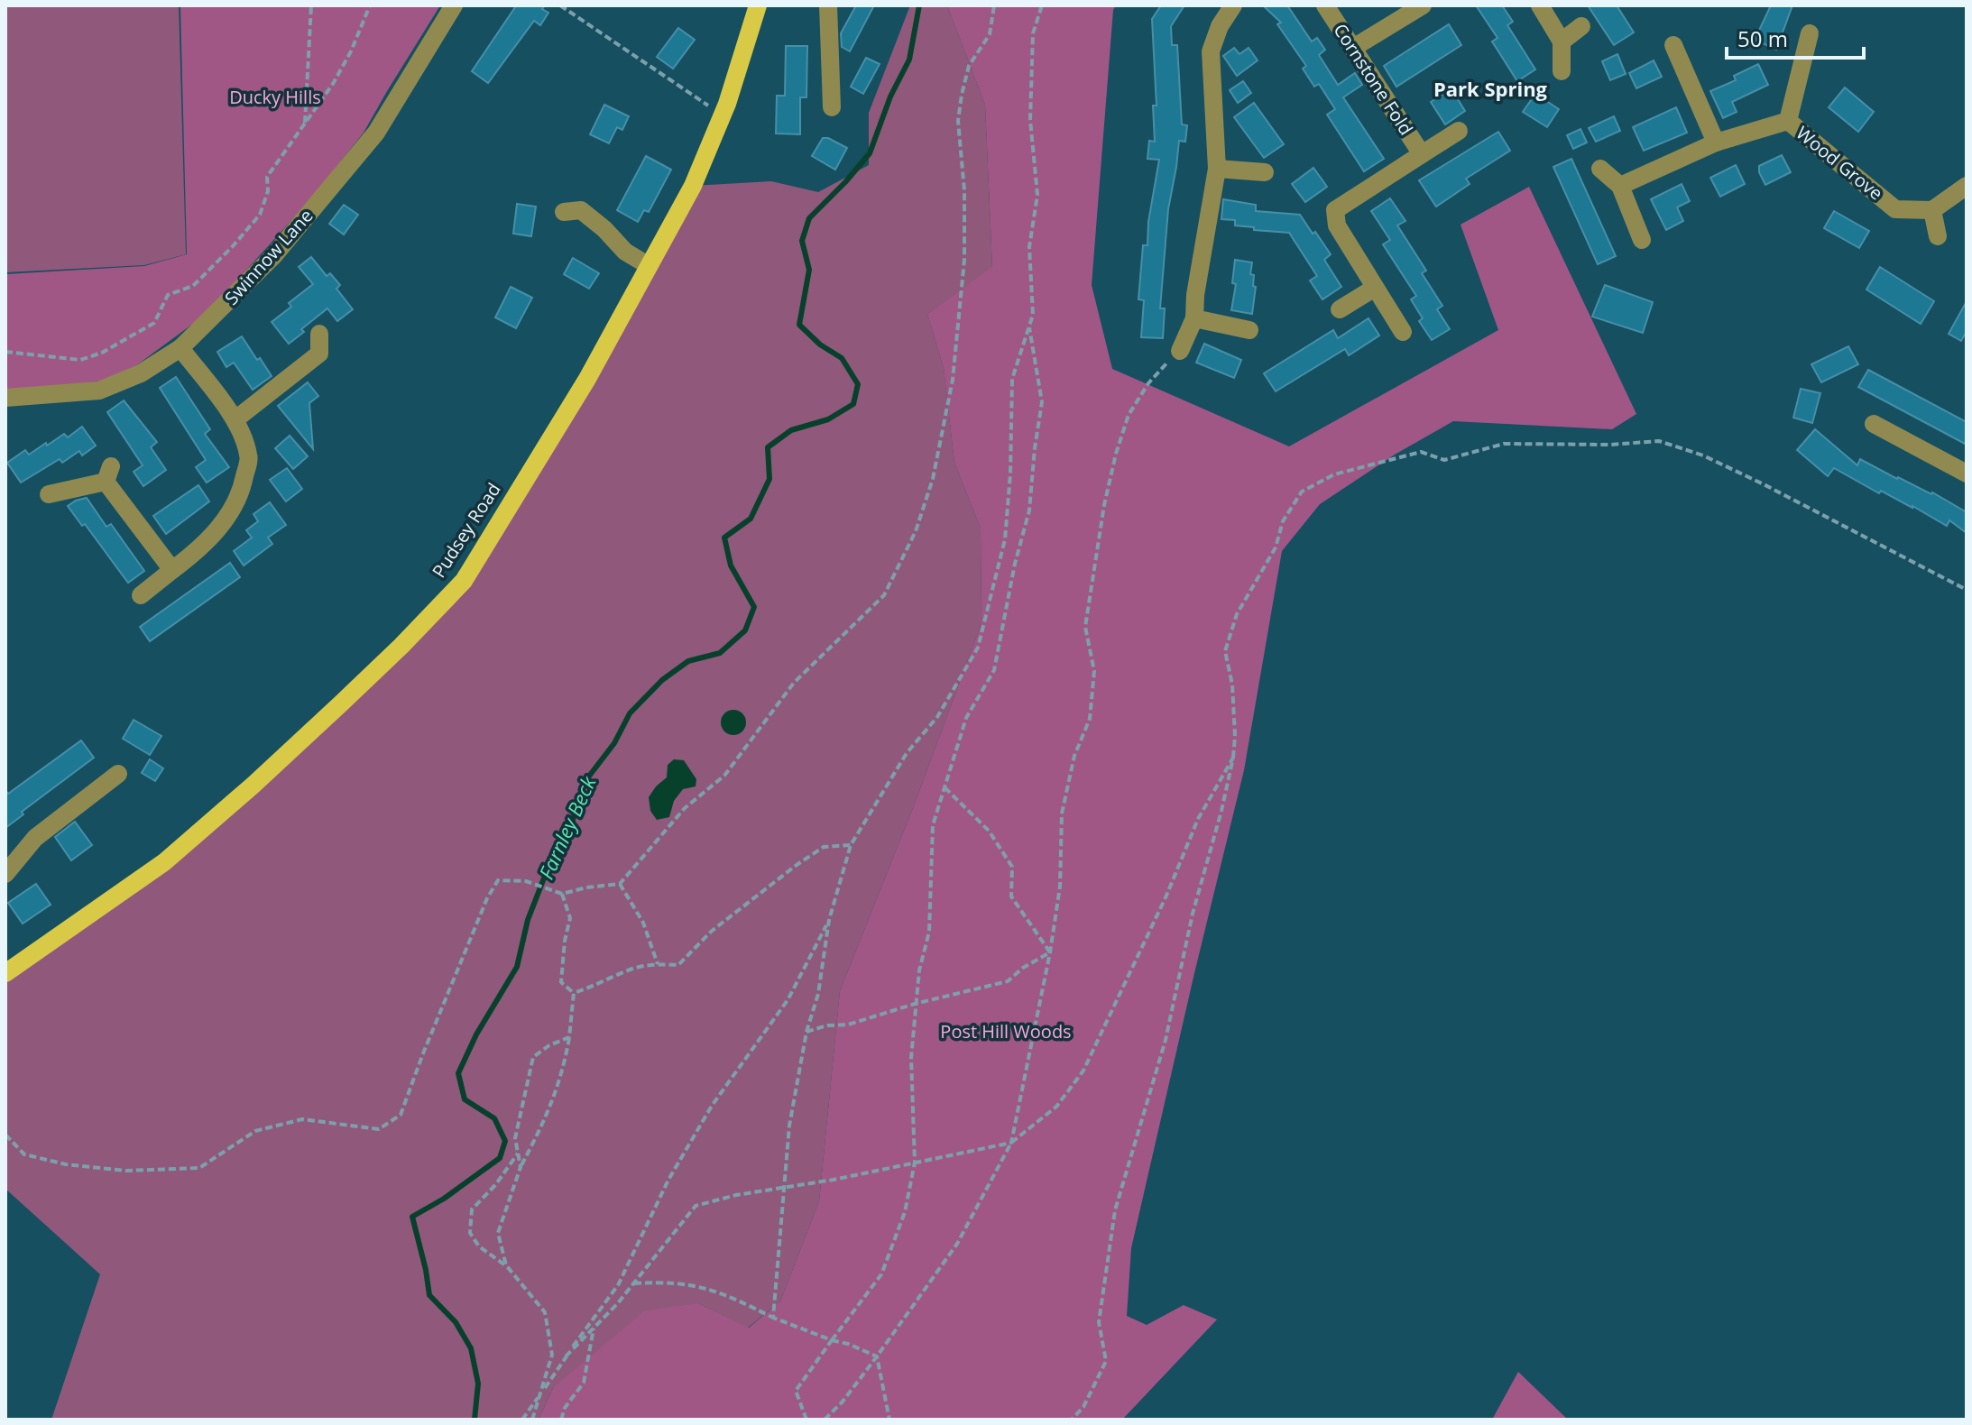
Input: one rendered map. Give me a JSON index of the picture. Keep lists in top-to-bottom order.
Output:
{
  "streets": {
    "main road": ["Pudsey Road"],
    "street": ["Cornstone Fold", "Wood Grove", "Swinnow Lane"]
  },
  "districts": ["Park Spring"],
  "water": ["Farnley Beck"],
  "parks": ["Ducky Hills", "Post Hill Woods"],
  "scale_bar": "50 m"
}
